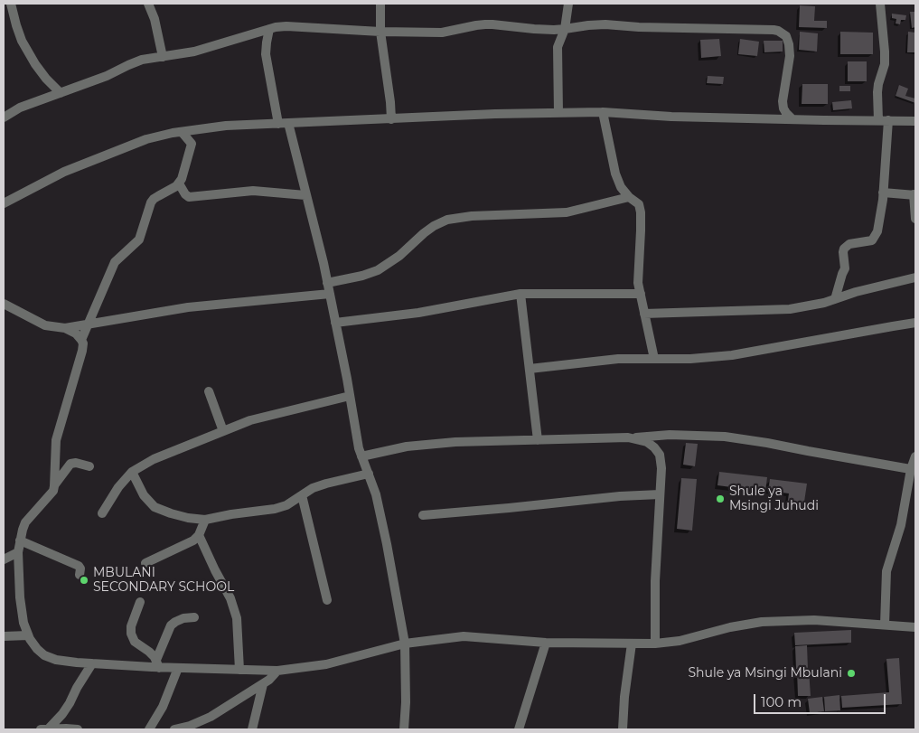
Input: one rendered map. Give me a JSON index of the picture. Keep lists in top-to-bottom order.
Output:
{
  "places": ["Shule ya Msingi Juhudi", "MBULANI SECONDARY SCHOOL", "Shule ya Msingi Mbulani"],
  "scale_bar": "100 m"
}
